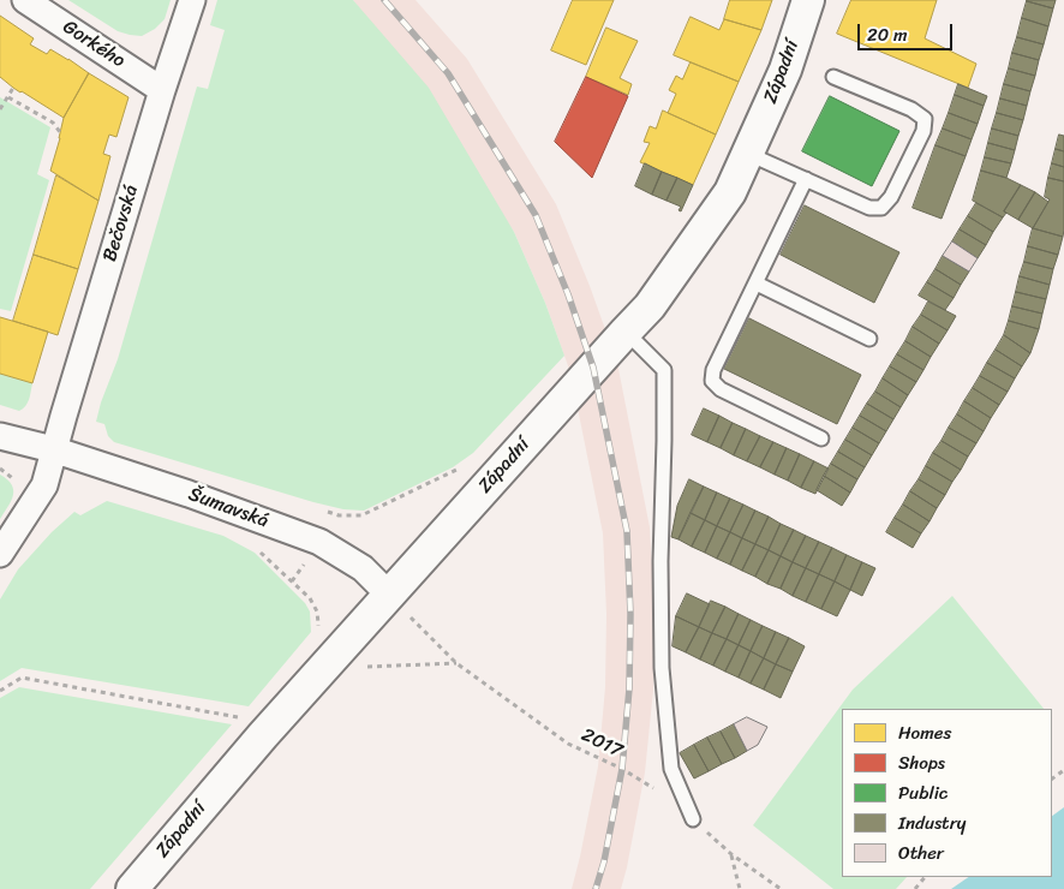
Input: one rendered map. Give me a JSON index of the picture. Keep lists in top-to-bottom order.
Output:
{
  "streets": {
    "street": [
      "Gorkého",
      "Západní",
      "Bečovská",
      "Šumavská"
    ],
    "path": ["2017"]
  },
  "crossings": [
    ["Gorkého", "Bečovská"],
    ["Západní", "Šumavská"],
    ["Západní", "2017"],
    ["Bečovská", "Šumavská"],
    ["Šumavská", "2017"]
  ],
  "legend": [
    "Homes",
    "Shops",
    "Public",
    "Industry",
    "Other"
  ],
  "scale_bar": "20 m"
}
